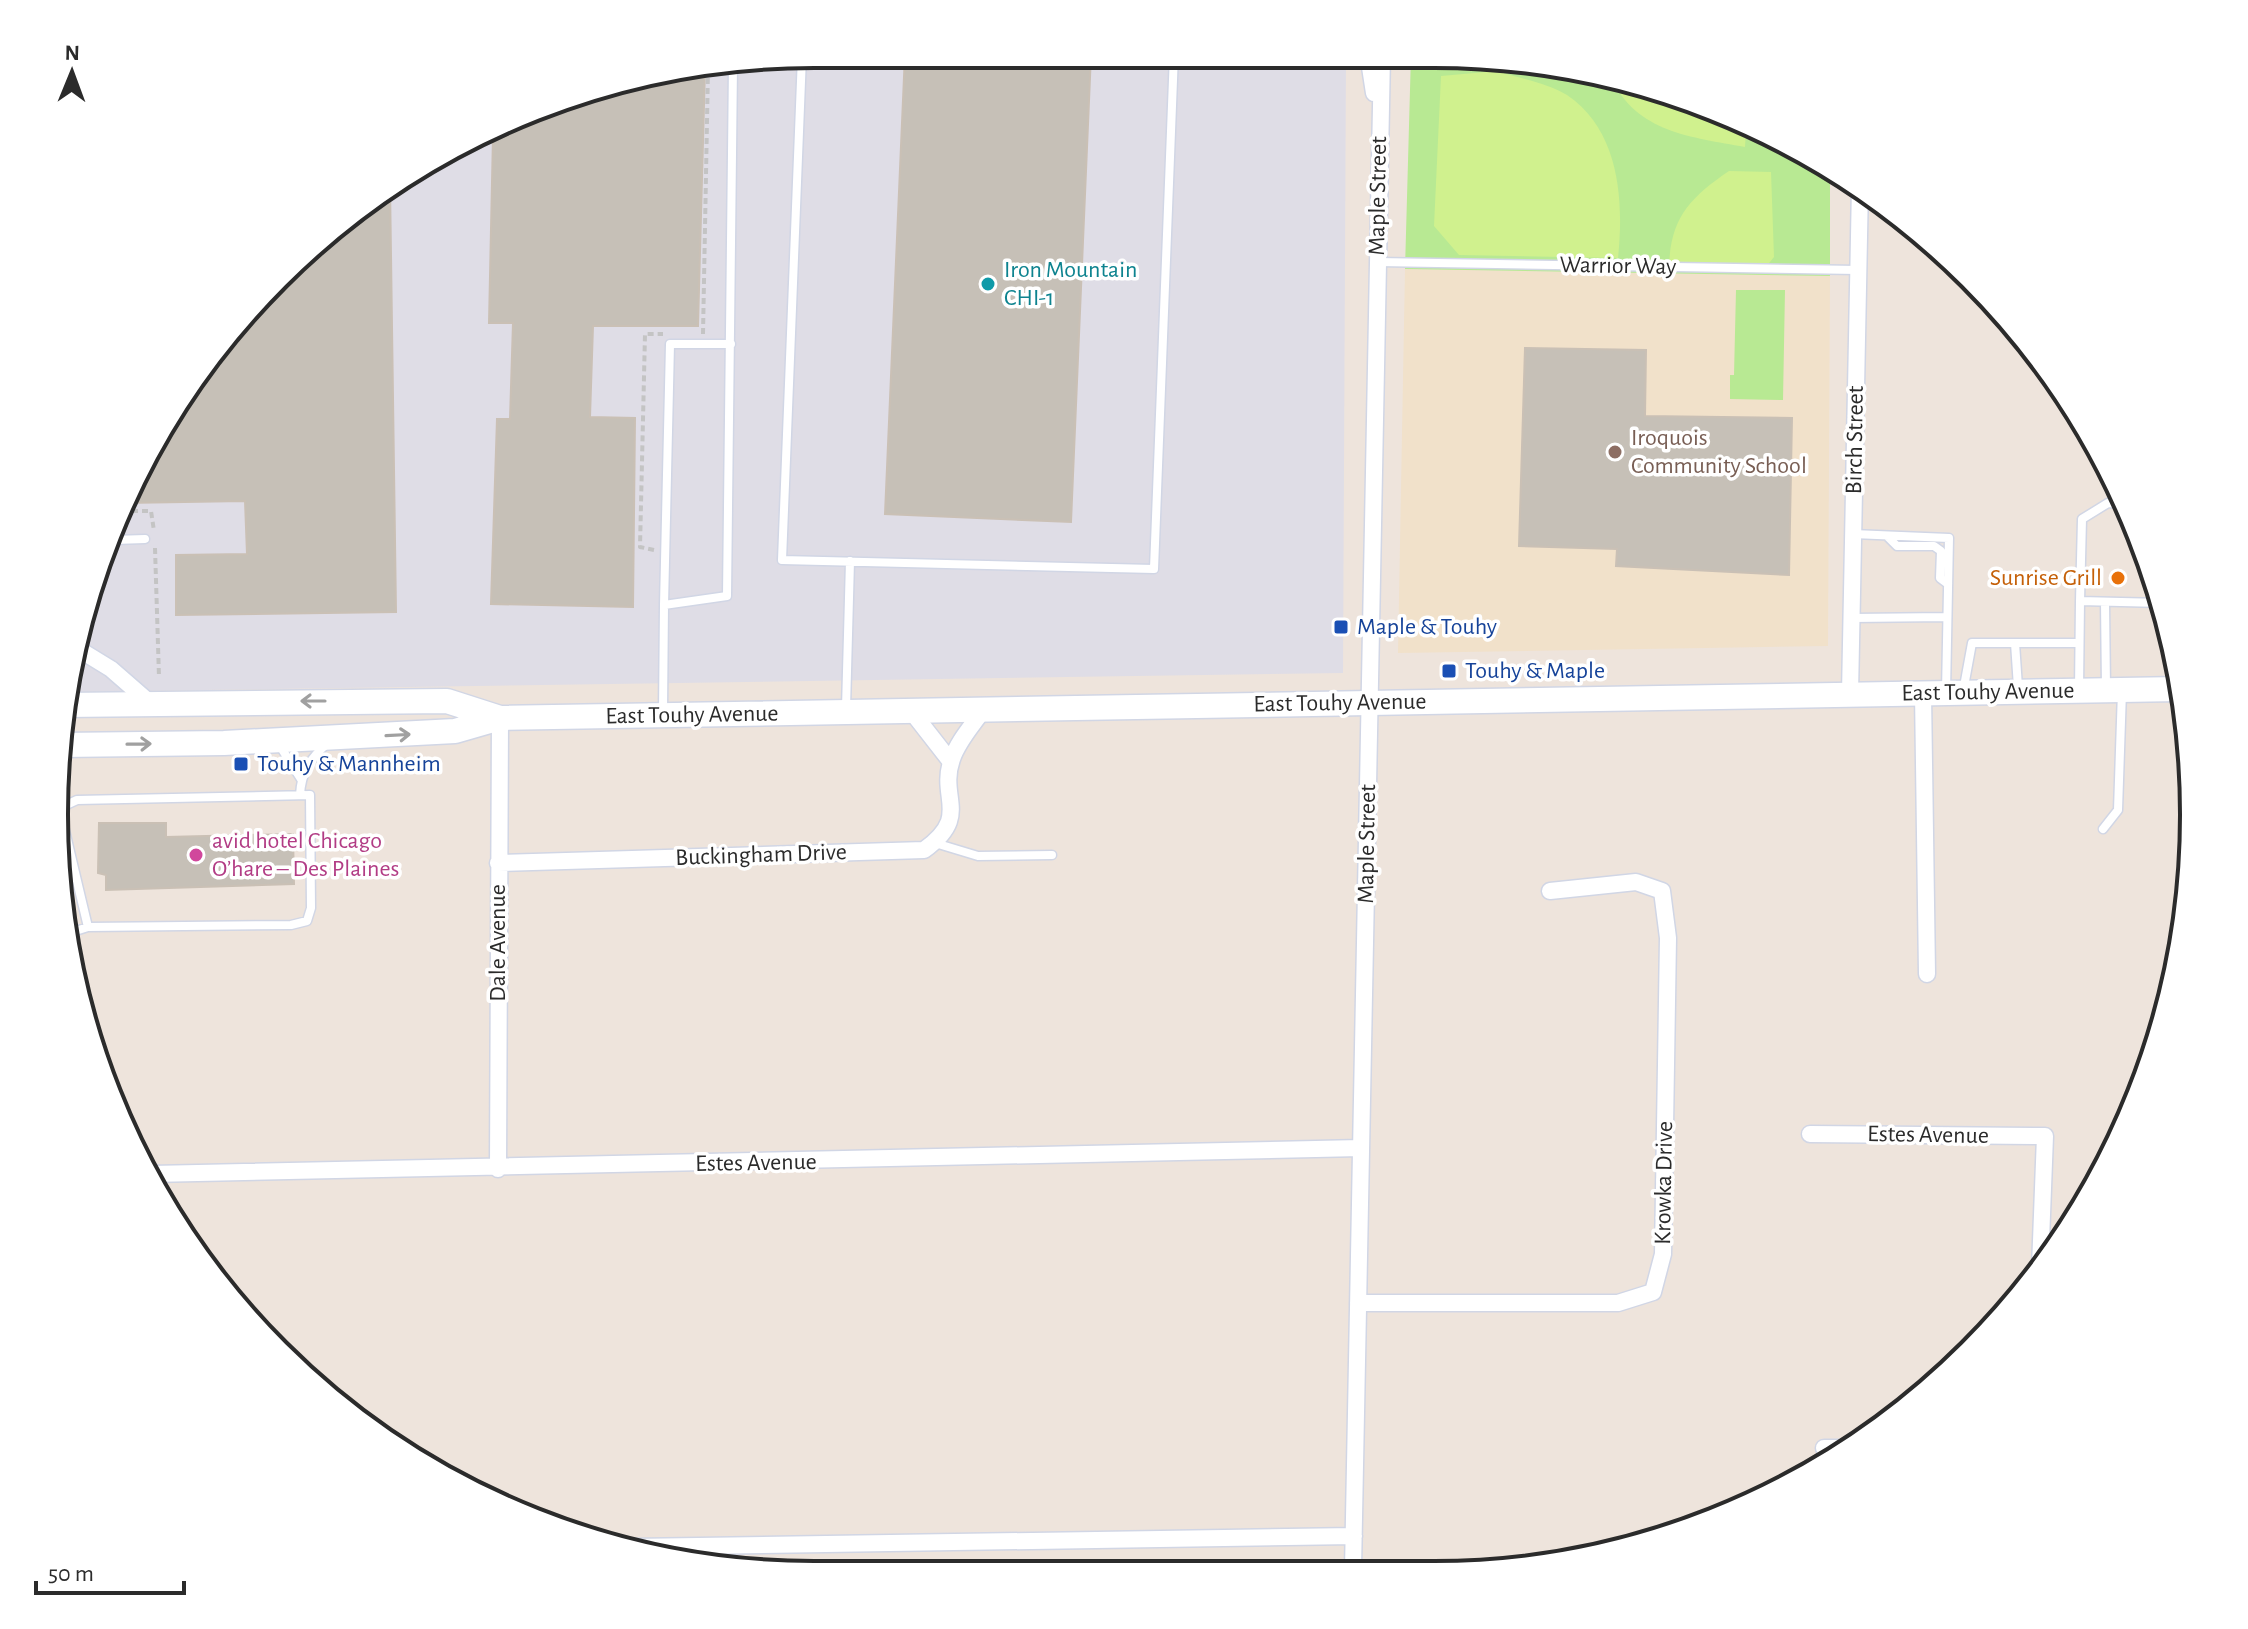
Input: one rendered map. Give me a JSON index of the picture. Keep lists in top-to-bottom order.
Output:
{
  "streets": {
    "main road": ["East Touhy Avenue"],
    "street": [
      "Maple Street",
      "Birch Street",
      "Buckingham Drive",
      "Dale Avenue",
      "Estes Avenue",
      "Krowka Drive"
    ],
    "lane": ["Warrior Way"]
  },
  "crossings": [
    ["Maple Street", "Warrior Way"],
    ["Maple Street", "East Touhy Avenue"],
    ["Maple Street", "Estes Avenue"],
    ["Maple Street", "Krowka Drive"],
    ["Warrior Way", "Birch Street"],
    ["Birch Street", "East Touhy Avenue"],
    ["East Touhy Avenue", "Dale Avenue"],
    ["Buckingham Drive", "Dale Avenue"],
    ["Dale Avenue", "Estes Avenue"]
  ],
  "places": {
    "other": [
      "Iron Mountain CHI-1",
      "Iroquois Community School",
      "Sunrise Grill",
      "avid hotel Chicago O’hare – Des Plaines"
    ],
    "transit": ["Maple & Touhy", "Touhy & Maple", "Touhy & Mannheim"]
  },
  "scale_bar": "50 m",
  "north": "top"
}
